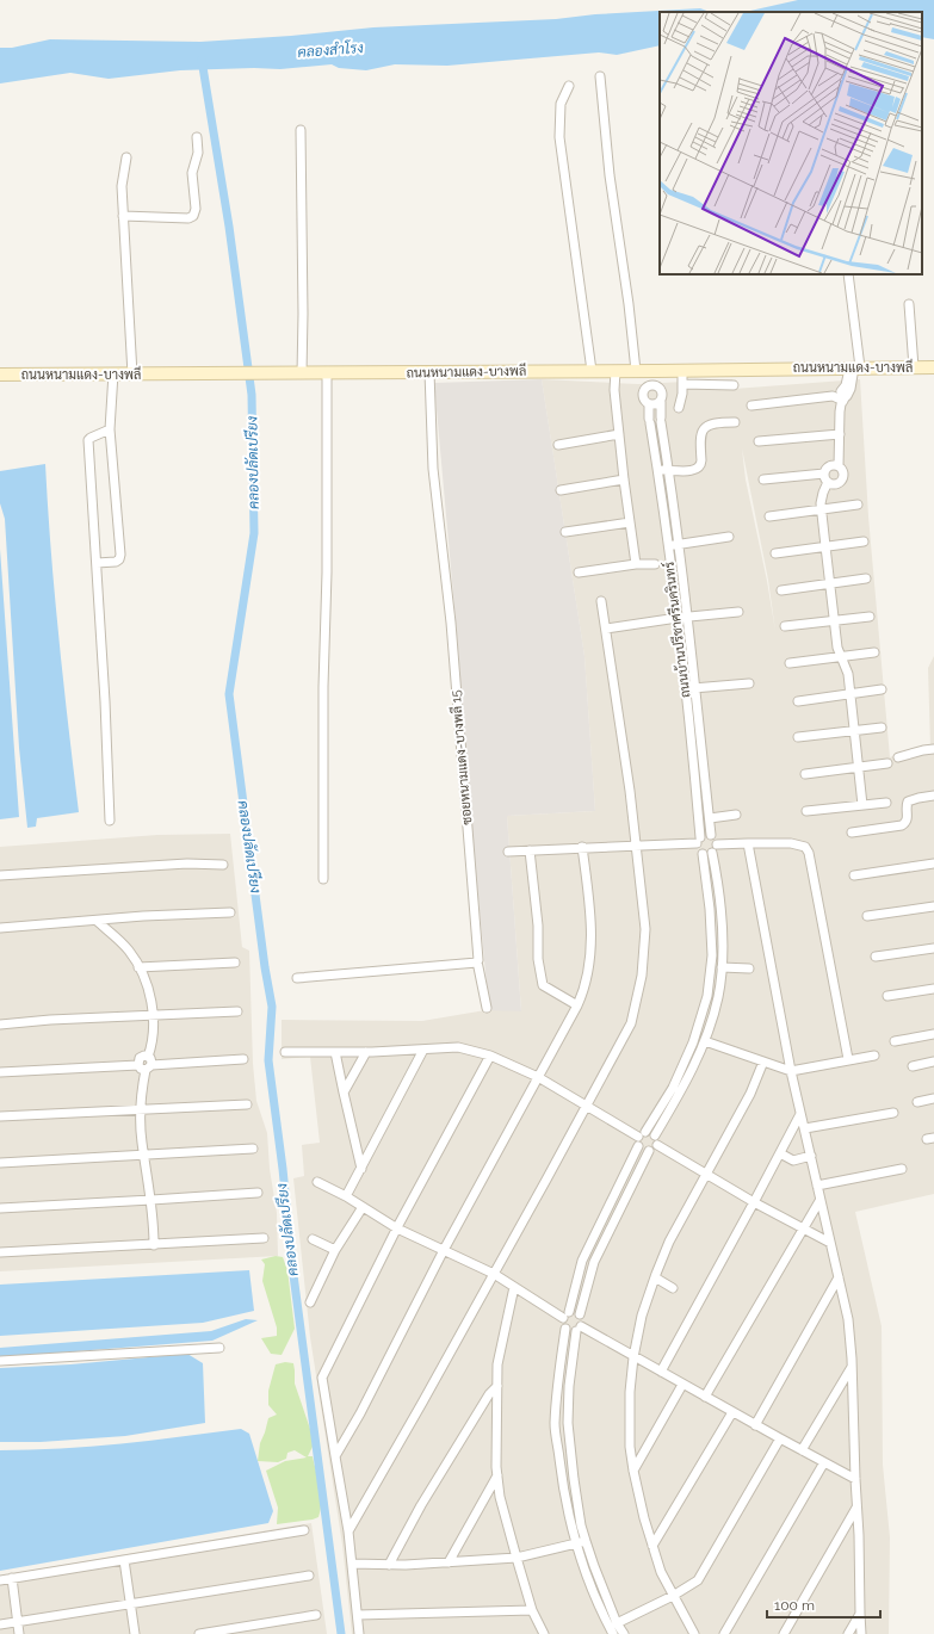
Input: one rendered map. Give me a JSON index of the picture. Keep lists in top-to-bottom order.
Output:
{
  "streets": {
    "main road": ["ถนนหนามแดง-บางพลี"],
    "street": ["ถนนบ้านปรีชาศรีนครินทร์", "ซอยหนามแดง-บางพลี 15"]
  },
  "crossings": [
    ["ถนนหนามแดง-บางพลี", "ซอยหนามแดง-บางพลี 15"]
  ],
  "water": ["คลองสำโรง", "คลองปลัดเปรียง"],
  "scale_bar": "100 m"
}
